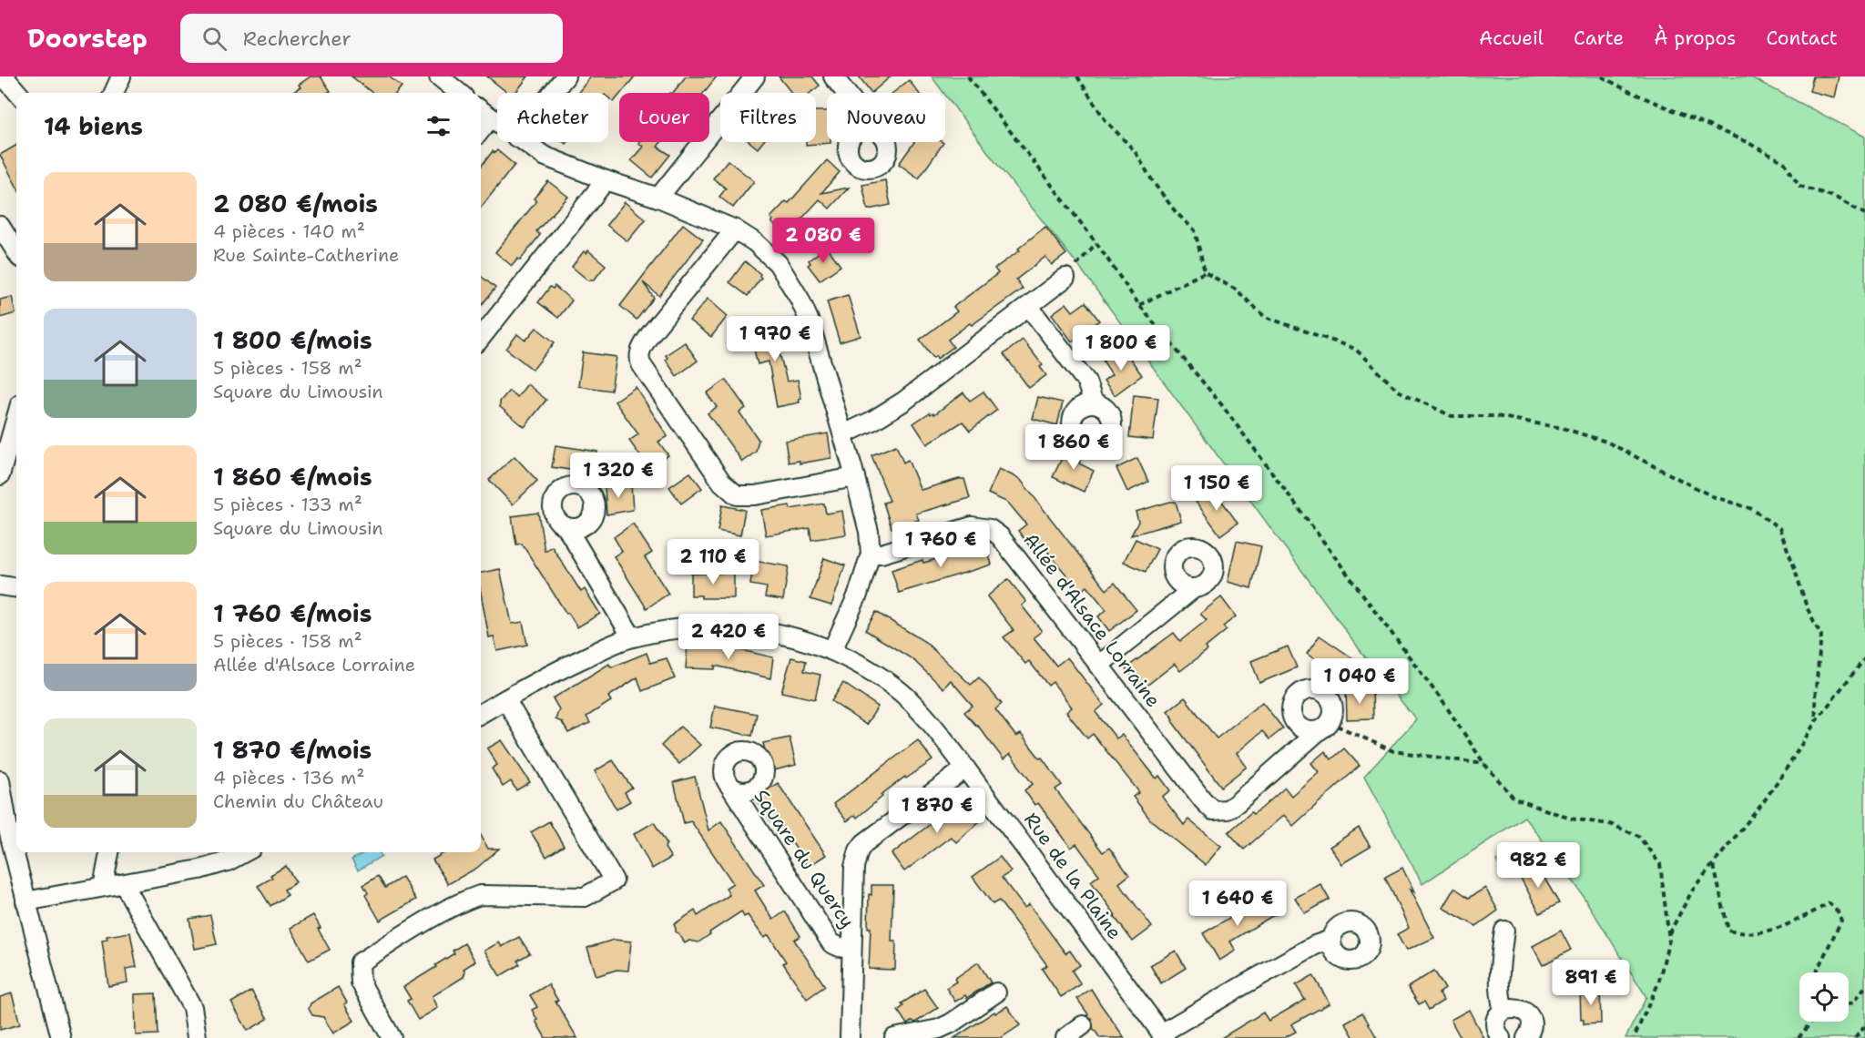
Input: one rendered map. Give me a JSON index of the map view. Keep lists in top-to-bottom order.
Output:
{
  "streets": {
    "street": ["Allée d'Alsace Lorraine", "Square du Quercy", "Rue de la Plaine"]
  },
  "page": {
    "header": "Doorstep",
    "search": "Rechercher",
    "nav": [
      "Accueil",
      "Carte",
      "À propos",
      "Contact"
    ],
    "chip": [
      "Acheter",
      "Louer",
      "Filtres",
      "Nouveau"
    ],
    "heading": "14 biens",
    "list": [
      {
        "name": "2 080 €/mois",
        "note": "4 pièces · 140 m² · Rue Sainte-Catherine"
      },
      {
        "name": "1 800 €/mois",
        "note": "5 pièces · 158 m² · Square du Limousin"
      },
      {
        "name": "1 860 €/mois",
        "note": "5 pièces · 133 m² · Square du Limousin"
      },
      {
        "name": "1 760 €/mois",
        "note": "5 pièces · 158 m² · Allée d'Alsace Lorraine"
      },
      {
        "name": "1 870 €/mois",
        "note": "4 pièces · 136 m² · Chemin du Château"
      }
    ],
    "price": [
      "2 080 €",
      "1 970 €",
      "1 800 €",
      "1 860 €",
      "1 320 €",
      "1 150 €",
      "1 760 €",
      "2 110 €",
      "2 420 €",
      "1 040 €",
      "1 870 €",
      "982 €",
      "1 640 €",
      "891 €"
    ]
  }
}
